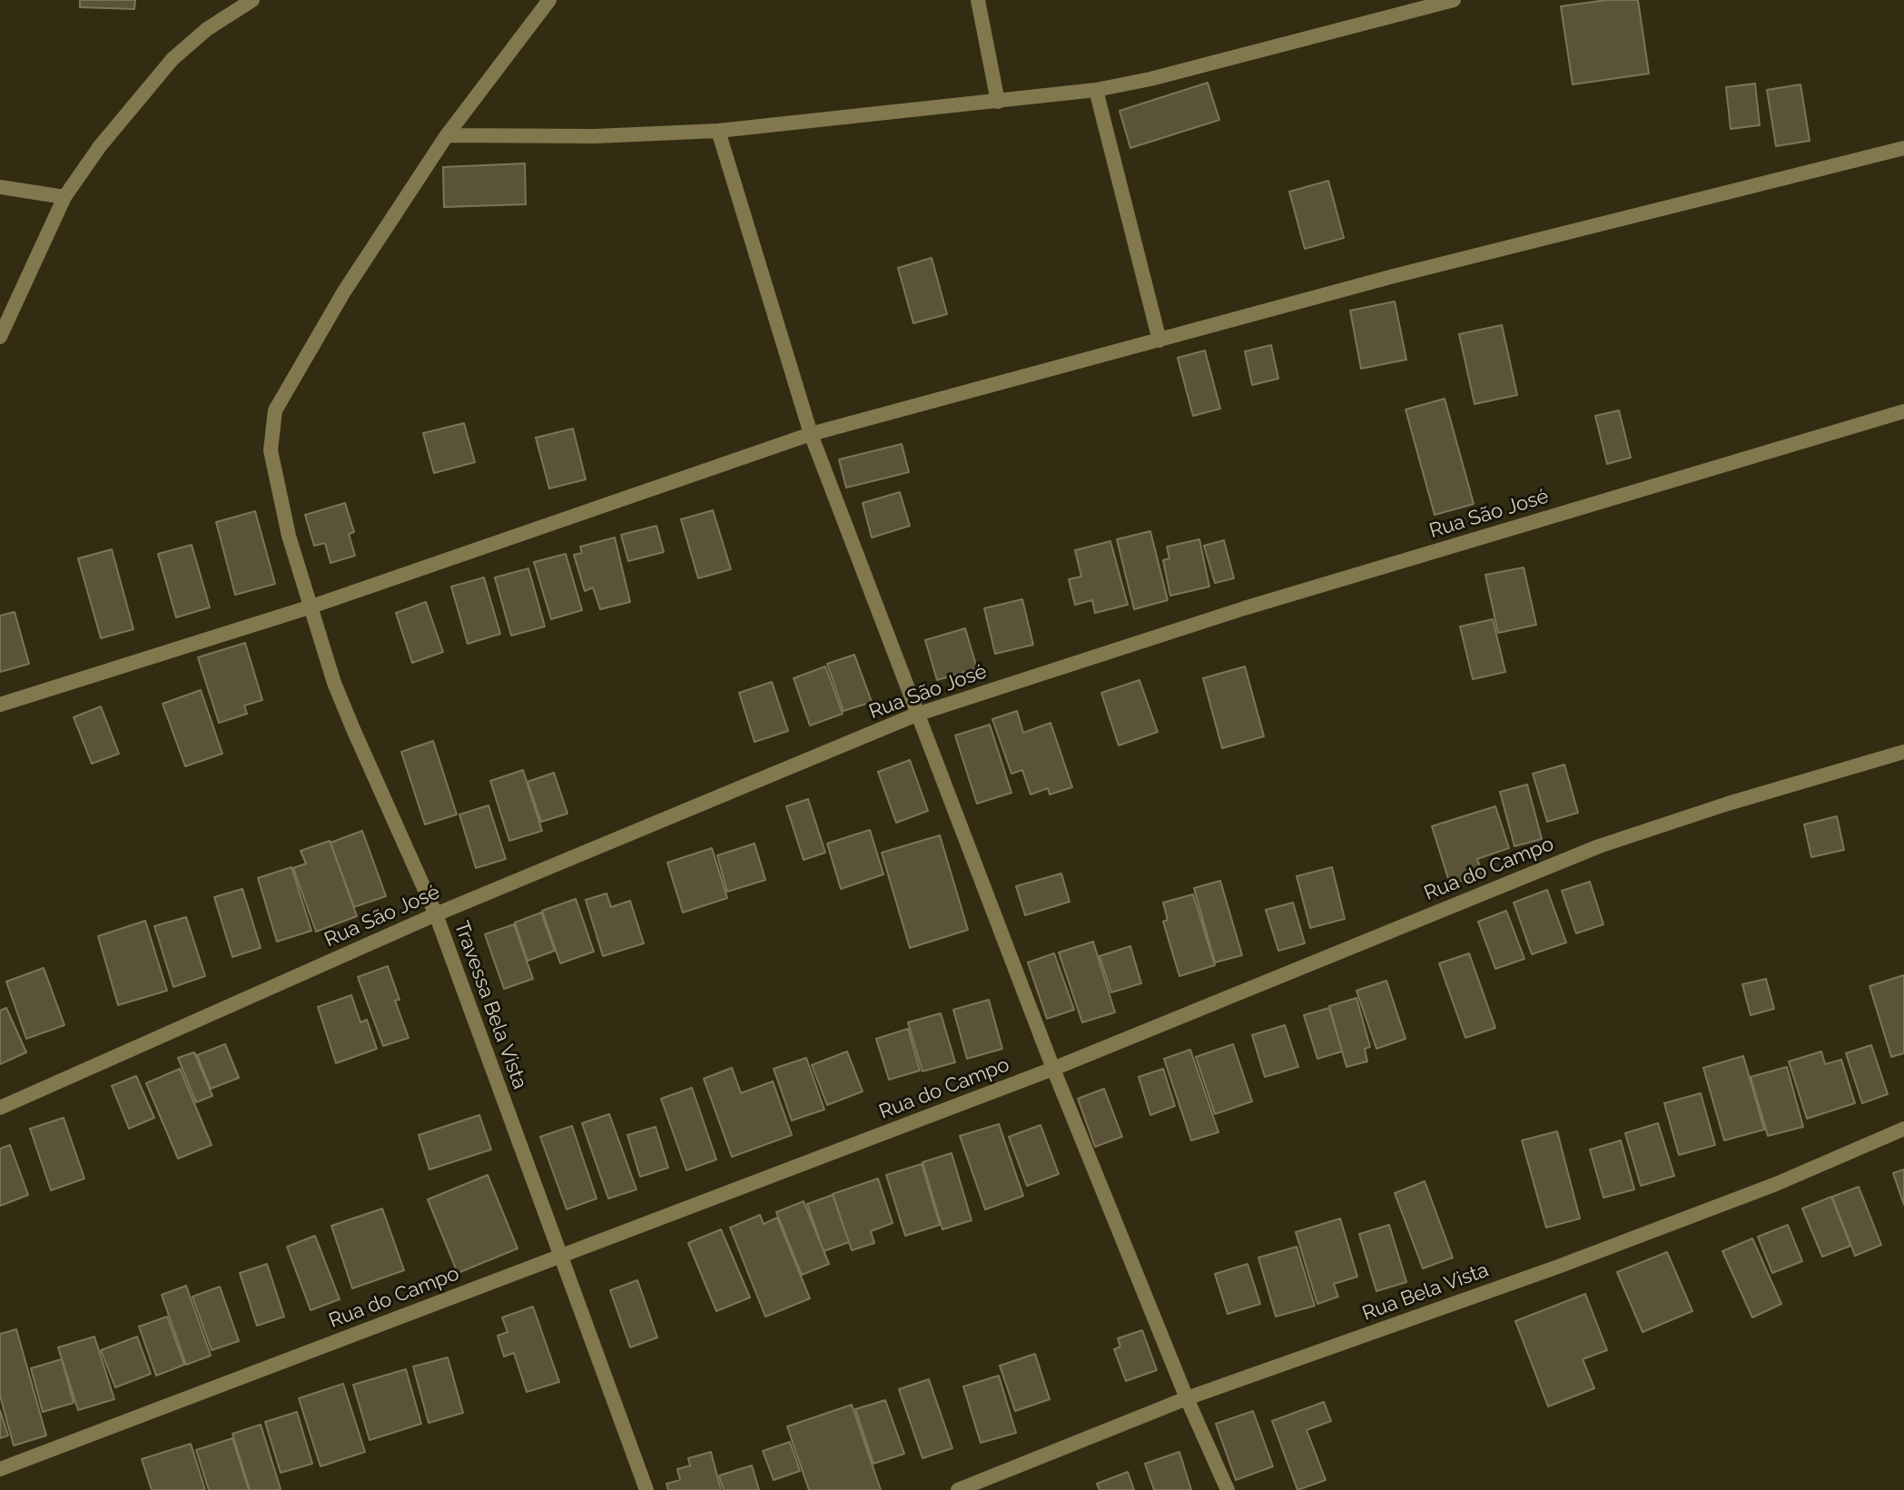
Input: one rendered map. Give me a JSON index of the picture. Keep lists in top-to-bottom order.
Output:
{
  "streets": {
    "street": [
      "Rua São José",
      "Rua do Campo",
      "Travessa Bela Vista",
      "Rua Bela Vista"
    ]
  },
  "crossings": [
    ["Rua São José", "Travessa Bela Vista"],
    ["Rua do Campo", "Travessa Bela Vista"]
  ]
}
